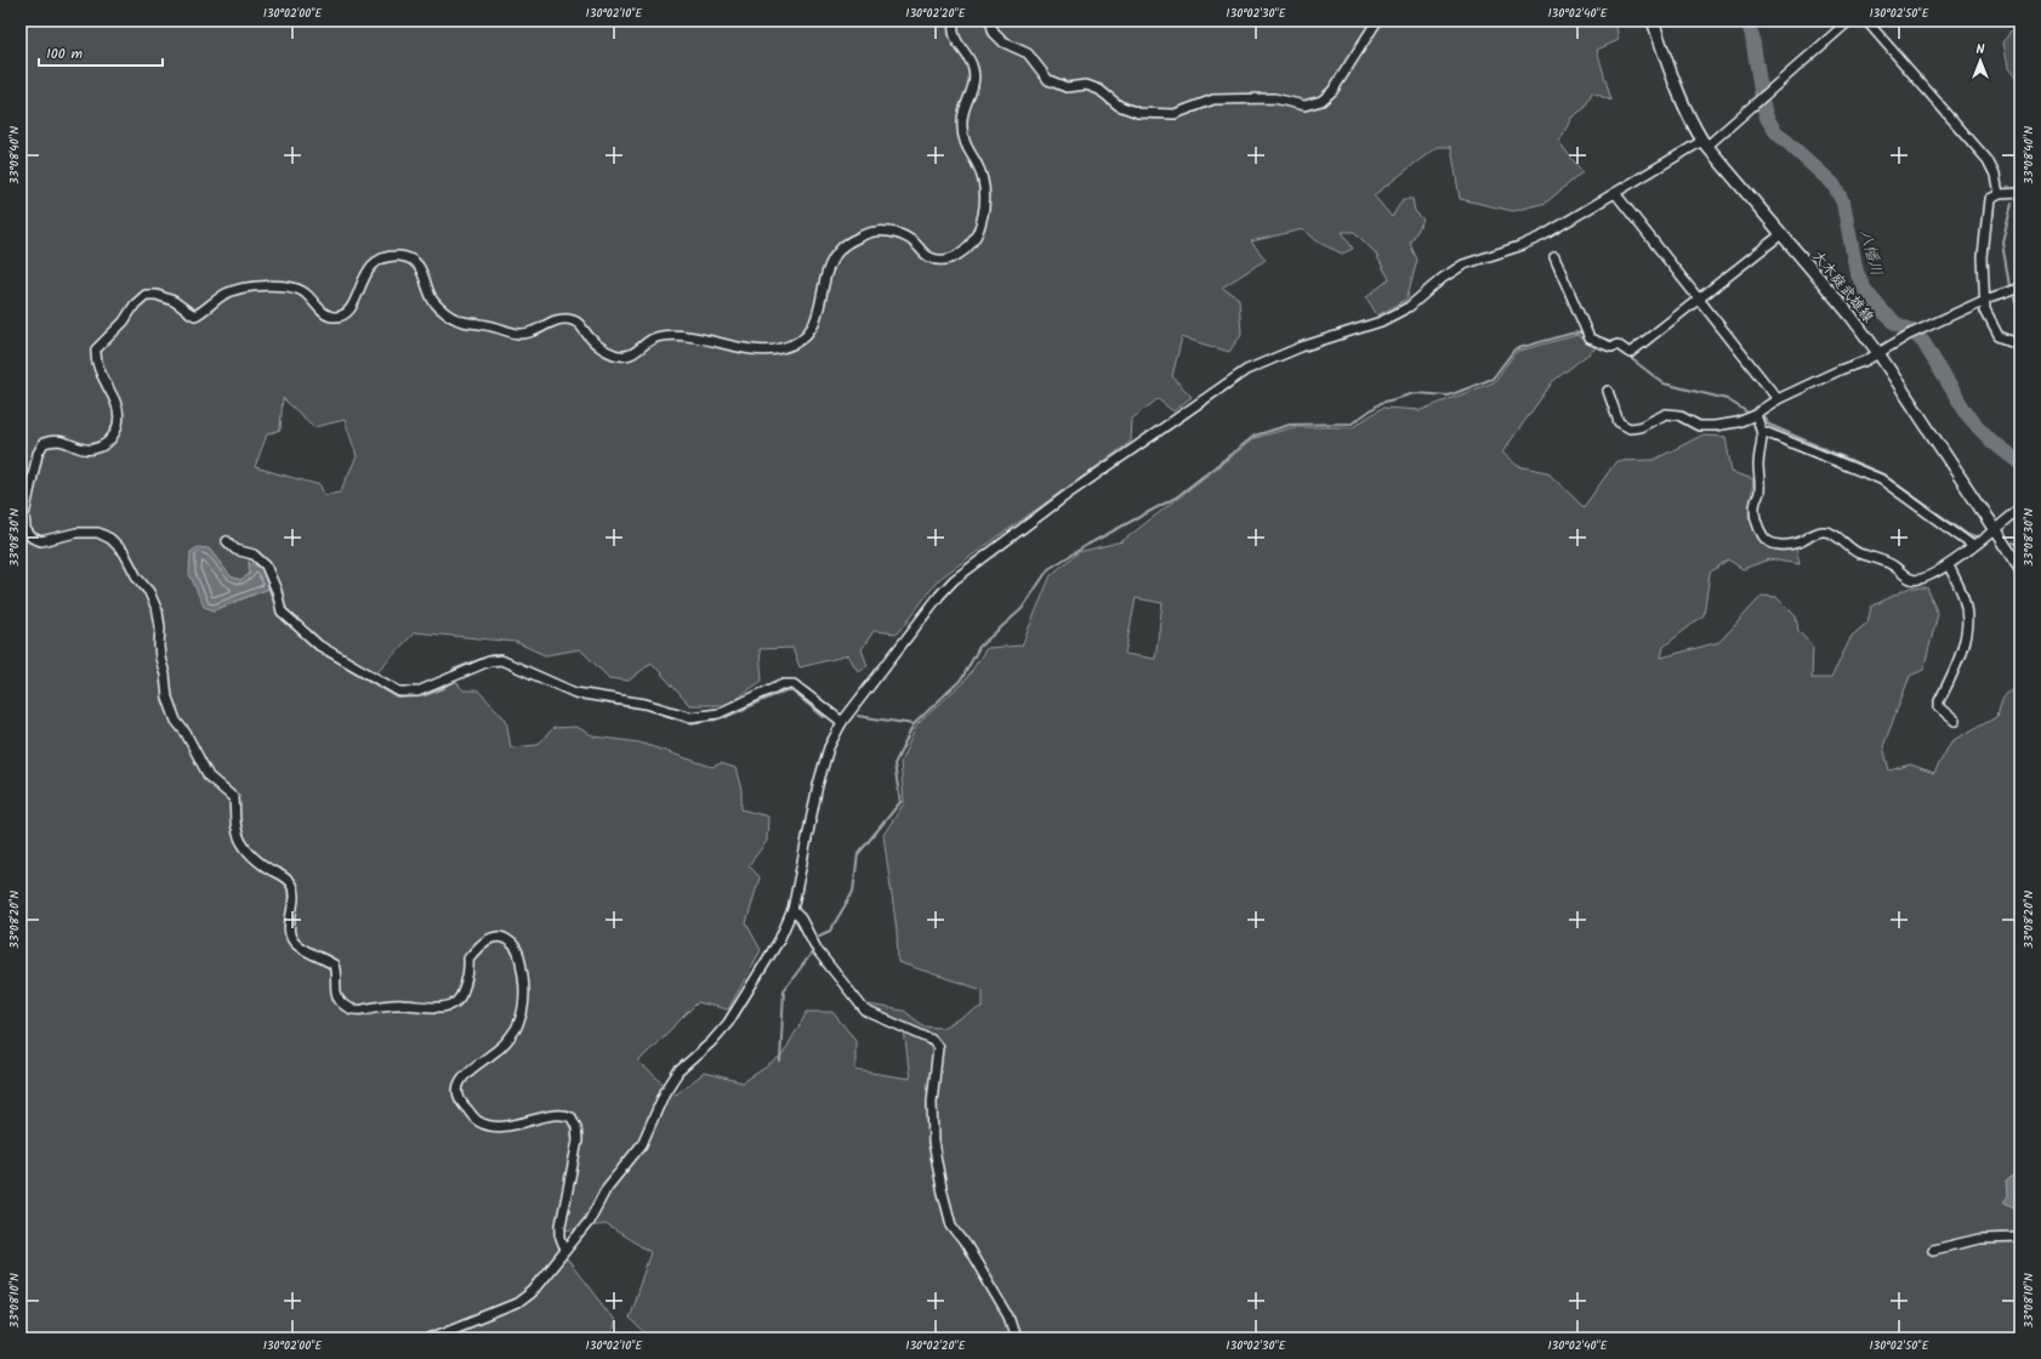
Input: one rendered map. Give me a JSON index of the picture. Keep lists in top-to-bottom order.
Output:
{
  "streets": {
    "main road": ["大木庭武雄線"]
  },
  "water": ["八幡川"],
  "scale_bar": "100 m",
  "north": "top",
  "coordinates": [
    "130°02'00\"E",
    "130°02'10\"E",
    "130°02'20\"E",
    "130°02'30\"E",
    "130°02'40\"E",
    "130°02'50\"E",
    "33°08'40\"N",
    "33°08'30\"N",
    "33°08'20\"N",
    "33°08'10\"N"
  ]
}
